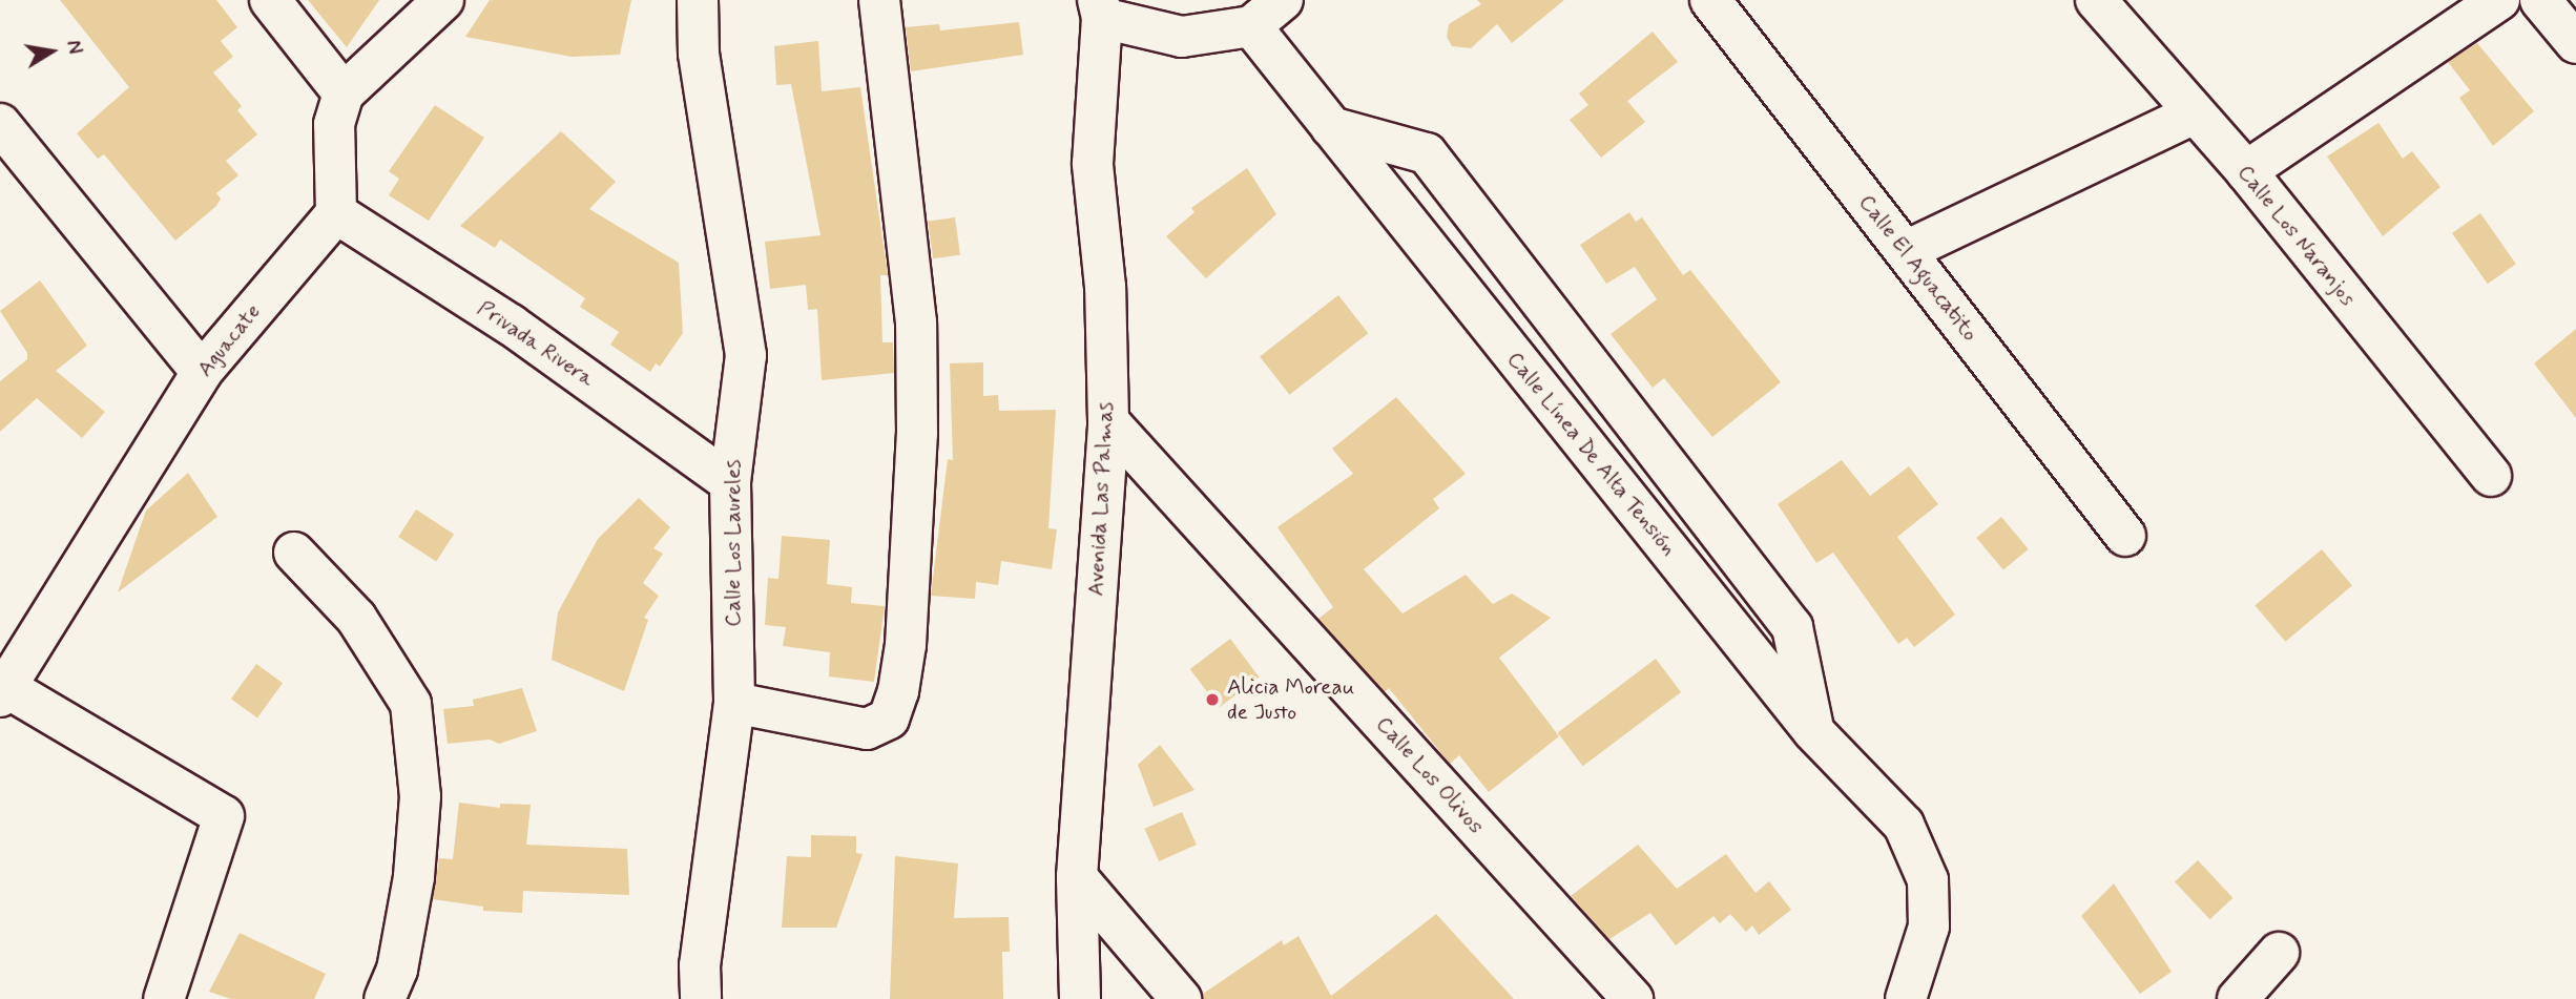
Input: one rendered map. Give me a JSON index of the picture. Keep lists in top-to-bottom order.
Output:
{
  "streets": {
    "street": [
      "Calle Los Naranjos",
      "Calle El Aguacatito",
      "Aguacate",
      "Privada Rivera",
      "Calle Línea De Alta Tensión",
      "Avenida Las Palmas",
      "Calle Los Laureles",
      "Calle Los Olivos"
    ]
  },
  "crossings": [
    ["Aguacate", "Privada Rivera"],
    ["Privada Rivera", "Calle Los Laureles"],
    ["Avenida Las Palmas", "Calle Los Olivos"]
  ],
  "places": ["Alicia Moreau de Justo"],
  "north": "right"
}
